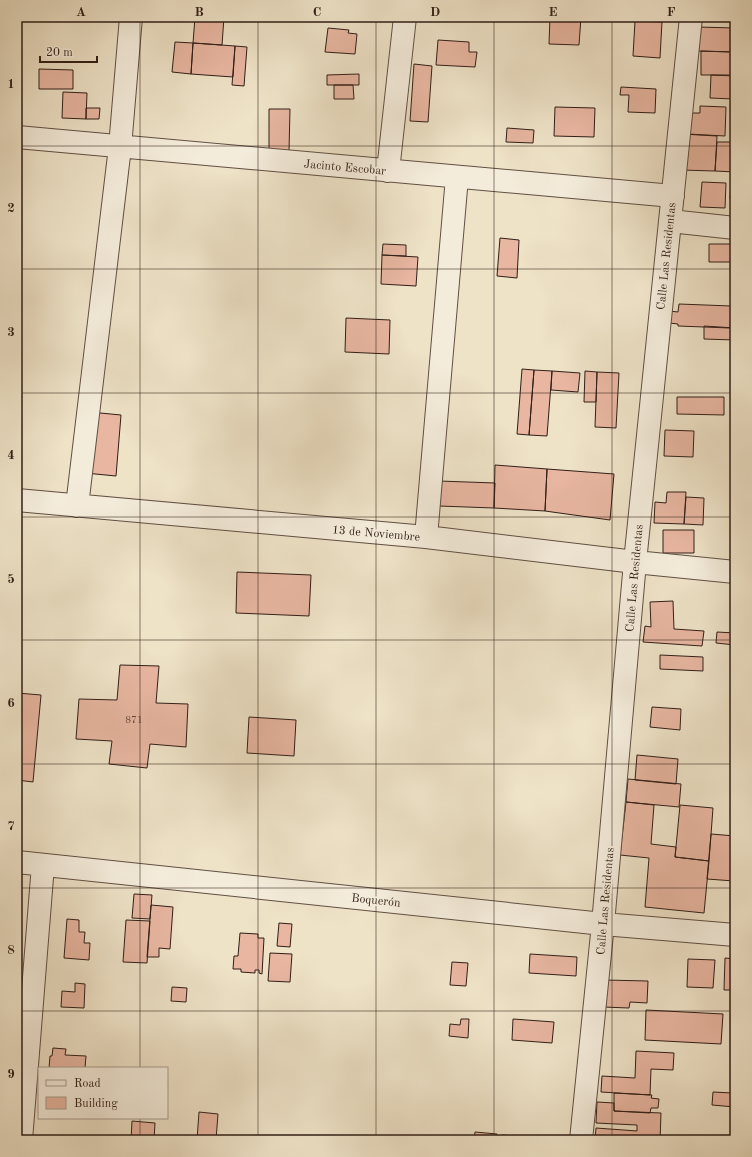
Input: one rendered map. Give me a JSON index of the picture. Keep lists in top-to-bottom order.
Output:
{
  "streets": {
    "street": [
      "Jacinto Escobar",
      "Calle Las Residentas",
      "13 de Noviembre",
      "Boquerón"
    ]
  },
  "crossings": [
    ["Jacinto Escobar", "Calle Las Residentas"],
    ["Calle Las Residentas", "13 de Noviembre"],
    ["Calle Las Residentas", "Boquerón"]
  ],
  "house_numbers": ["871"],
  "legend": ["Road", "Building"],
  "scale_bar": "20 m",
  "grid": {
    "columns": [
      "A",
      "B",
      "C",
      "D",
      "E",
      "F"
    ],
    "rows": [
      "1",
      "2",
      "3",
      "4",
      "5",
      "6",
      "7",
      "8",
      "9"
    ]
  }
}
